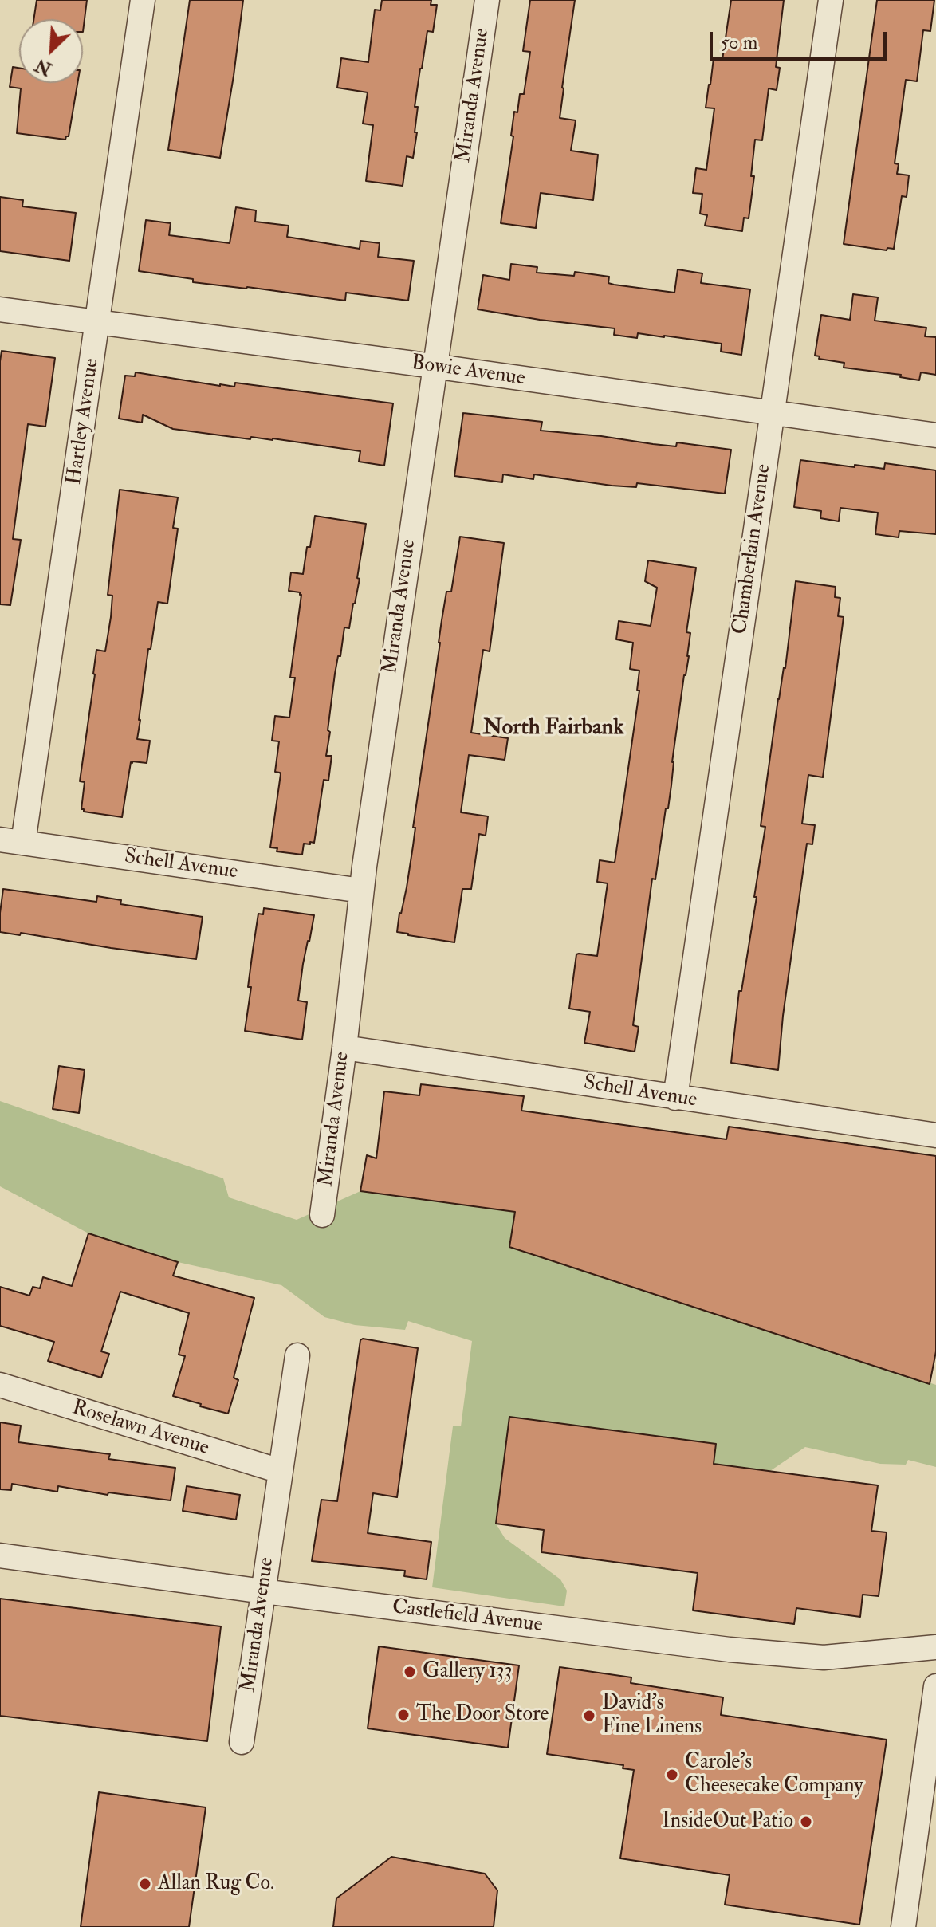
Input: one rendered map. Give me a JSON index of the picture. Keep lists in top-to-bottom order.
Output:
{
  "streets": {
    "street": [
      "Miranda Avenue",
      "Bowie Avenue",
      "Hartley Avenue",
      "Chamberlain Avenue",
      "Schell Avenue",
      "Roselawn Avenue",
      "Castlefield Avenue"
    ]
  },
  "crossings": [
    ["Miranda Avenue", "Bowie Avenue"],
    ["Miranda Avenue", "Schell Avenue"],
    ["Miranda Avenue", "Roselawn Avenue"],
    ["Miranda Avenue", "Castlefield Avenue"],
    ["Bowie Avenue", "Hartley Avenue"],
    ["Bowie Avenue", "Chamberlain Avenue"],
    ["Hartley Avenue", "Schell Avenue"],
    ["Chamberlain Avenue", "Schell Avenue"]
  ],
  "districts": ["North Fairbank"],
  "places": [
    "Gallery 133",
    "The Door Store",
    "David's Fine Linens",
    "Carole's Cheesecake Company",
    "InsideOut Patio",
    "Allan Rug Co."
  ],
  "scale_bar": "50 m",
  "north": "bottom left"
}
